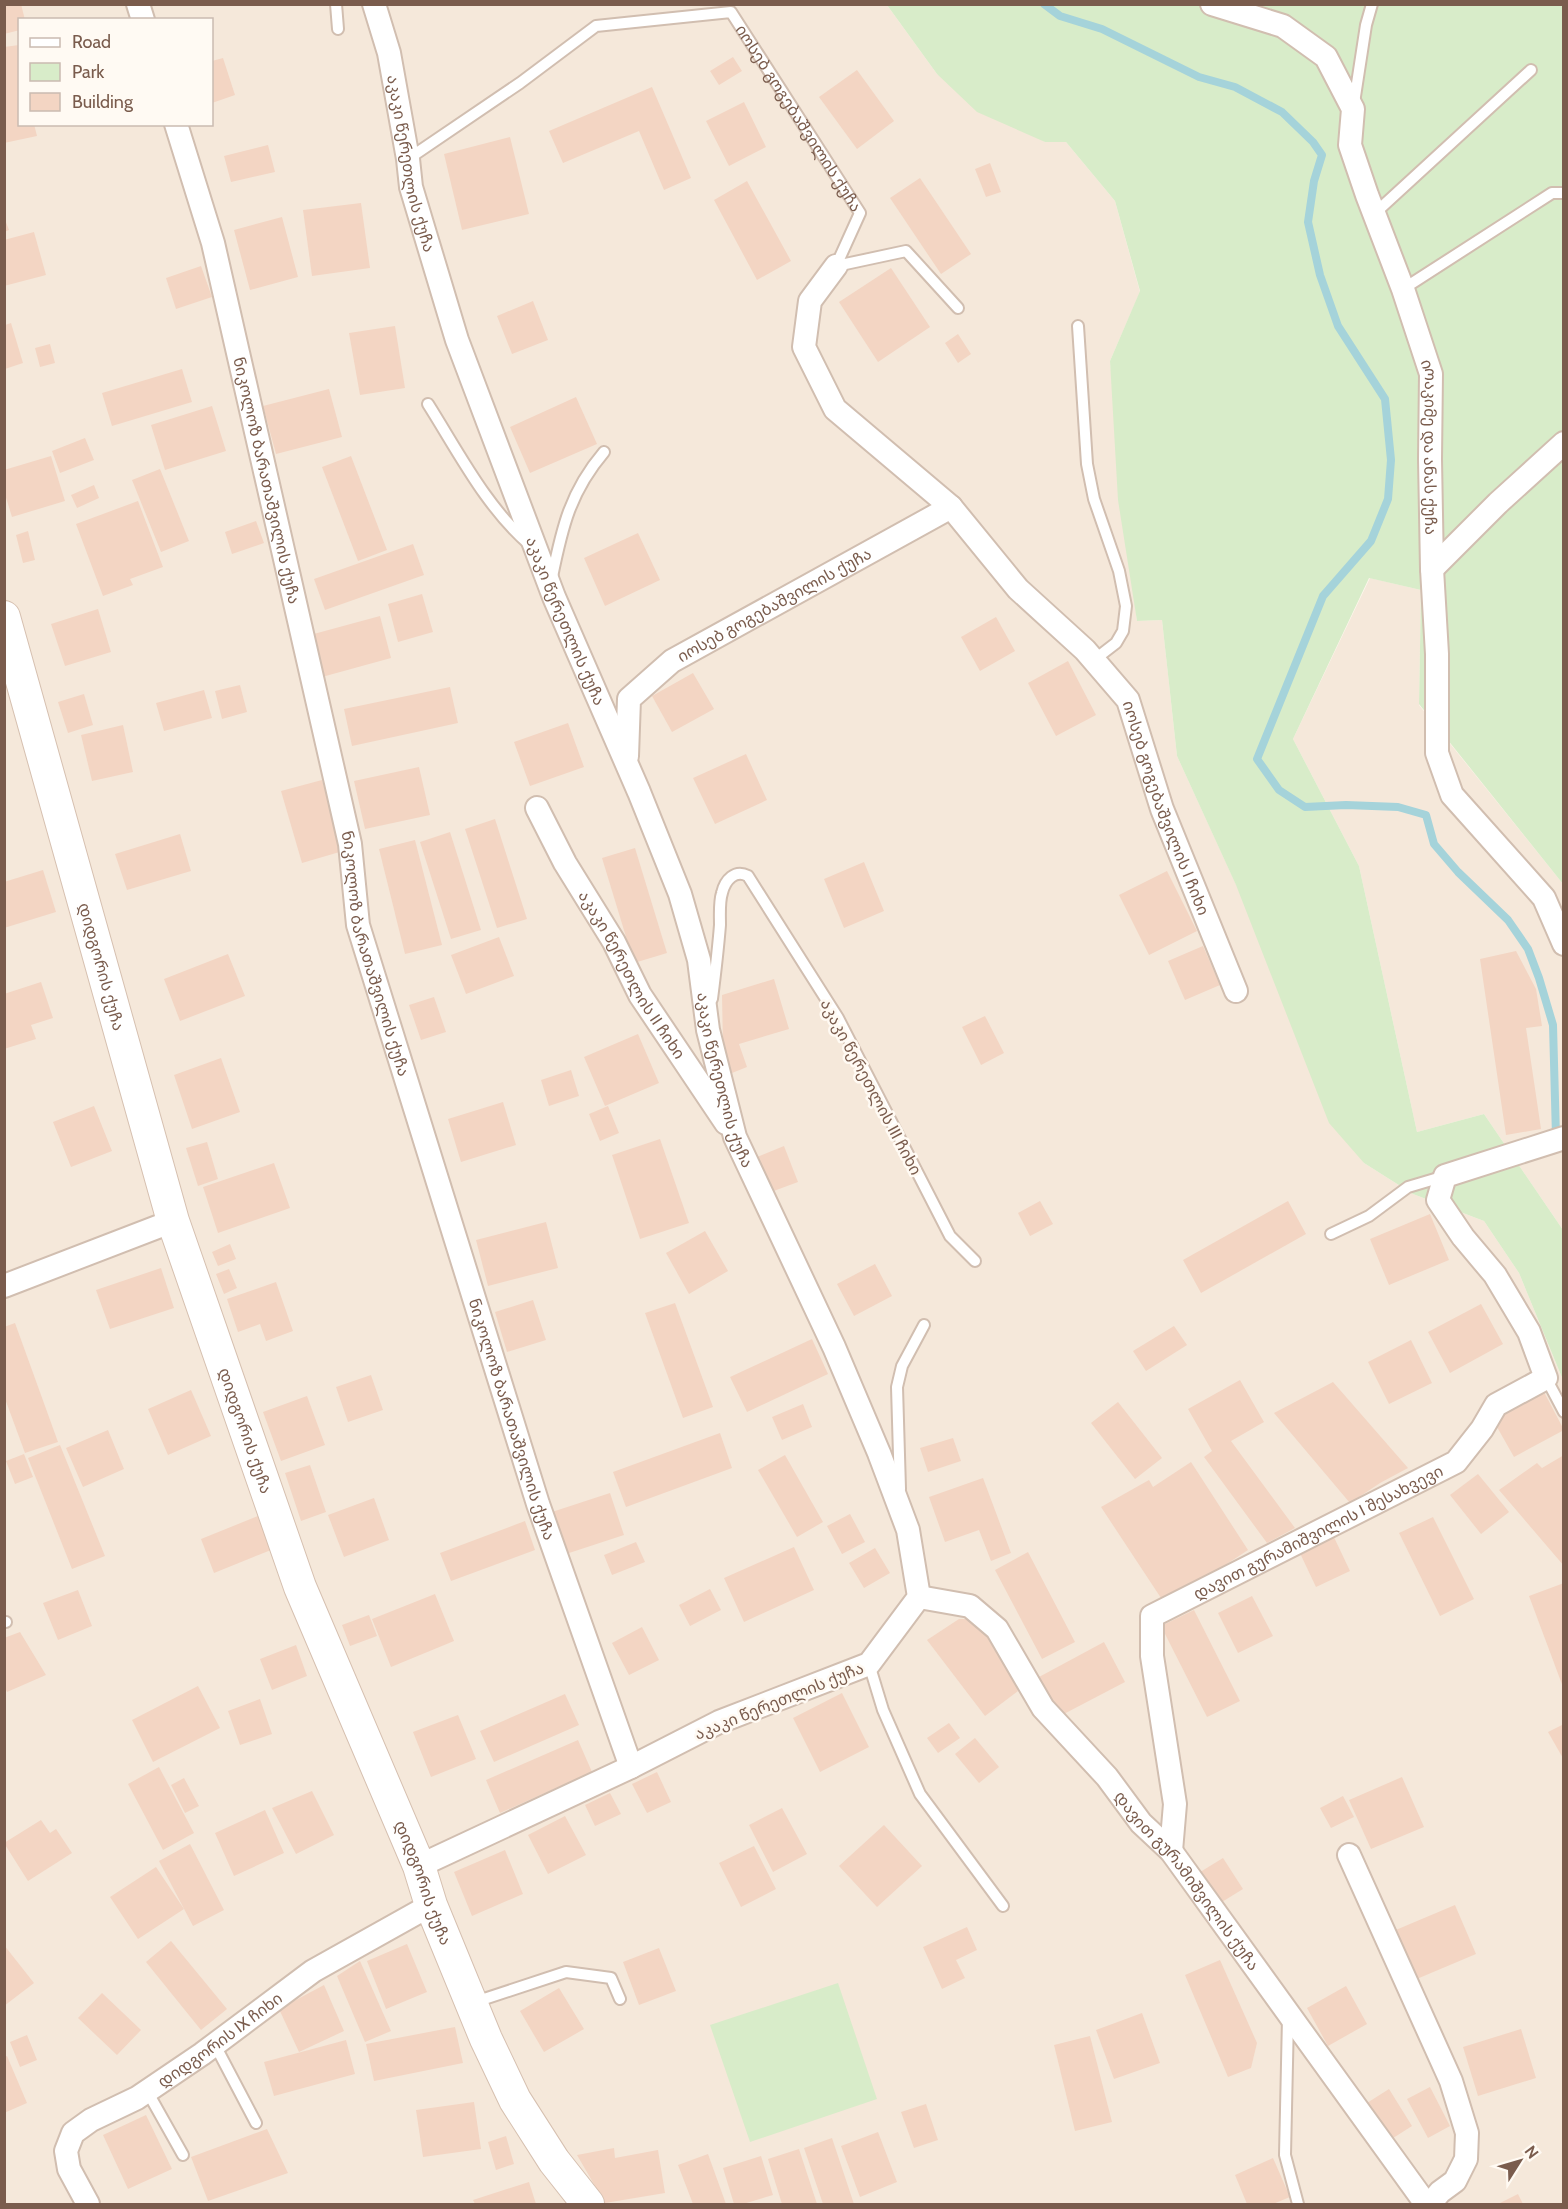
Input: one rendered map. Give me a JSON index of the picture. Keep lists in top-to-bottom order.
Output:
{
  "streets": {
    "street": [
      "იოსებ გოგებაშვილის ქუჩა",
      "აკაკი წერეთლის ქუჩა",
      "იოაკიმე და ანას ქუჩა",
      "ნიკოლოზ ბარათაშვილის ქუჩა",
      "იოსებ გოგებაშვილის I ჩიხი",
      "დიდგორის ქუჩა",
      "აკაკი წერეთლის II ჩიხი",
      "დავით გურამიშვილის I შესახვევი",
      "დავით გურამიშვილის ქუჩა",
      "დიდგორის IX ჩიხი"
    ],
    "lane": ["აკაკი წერეთლის III ჩიხი"]
  },
  "crossings": [
    ["იოსებ გოგებაშვილის ქუჩა", "აკაკი წერეთლის ქუჩა"],
    ["იოსებ გოგებაშვილის ქუჩა", "იოსებ გოგებაშვილის I ჩიხი"],
    ["აკაკი წერეთლის ქუჩა", "ნიკოლოზ ბარათაშვილის ქუჩა"],
    ["აკაკი წერეთლის ქუჩა", "დიდგორის ქუჩა"],
    ["აკაკი წერეთლის ქუჩა", "აკაკი წერეთლის II ჩიხი"],
    ["აკაკი წერეთლის ქუჩა", "აკაკი წერეთლის III ჩიხი"],
    ["აკაკი წერეთლის ქუჩა", "დავით გურამიშვილის ქუჩა"],
    ["დიდგორის ქუჩა", "დიდგორის IX ჩიხი"],
    ["დავით გურამიშვილის I შესახვევი", "დავით გურამიშვილის ქუჩა"]
  ],
  "legend": ["Road", "Park", "Building"],
  "north": "top right"
}
